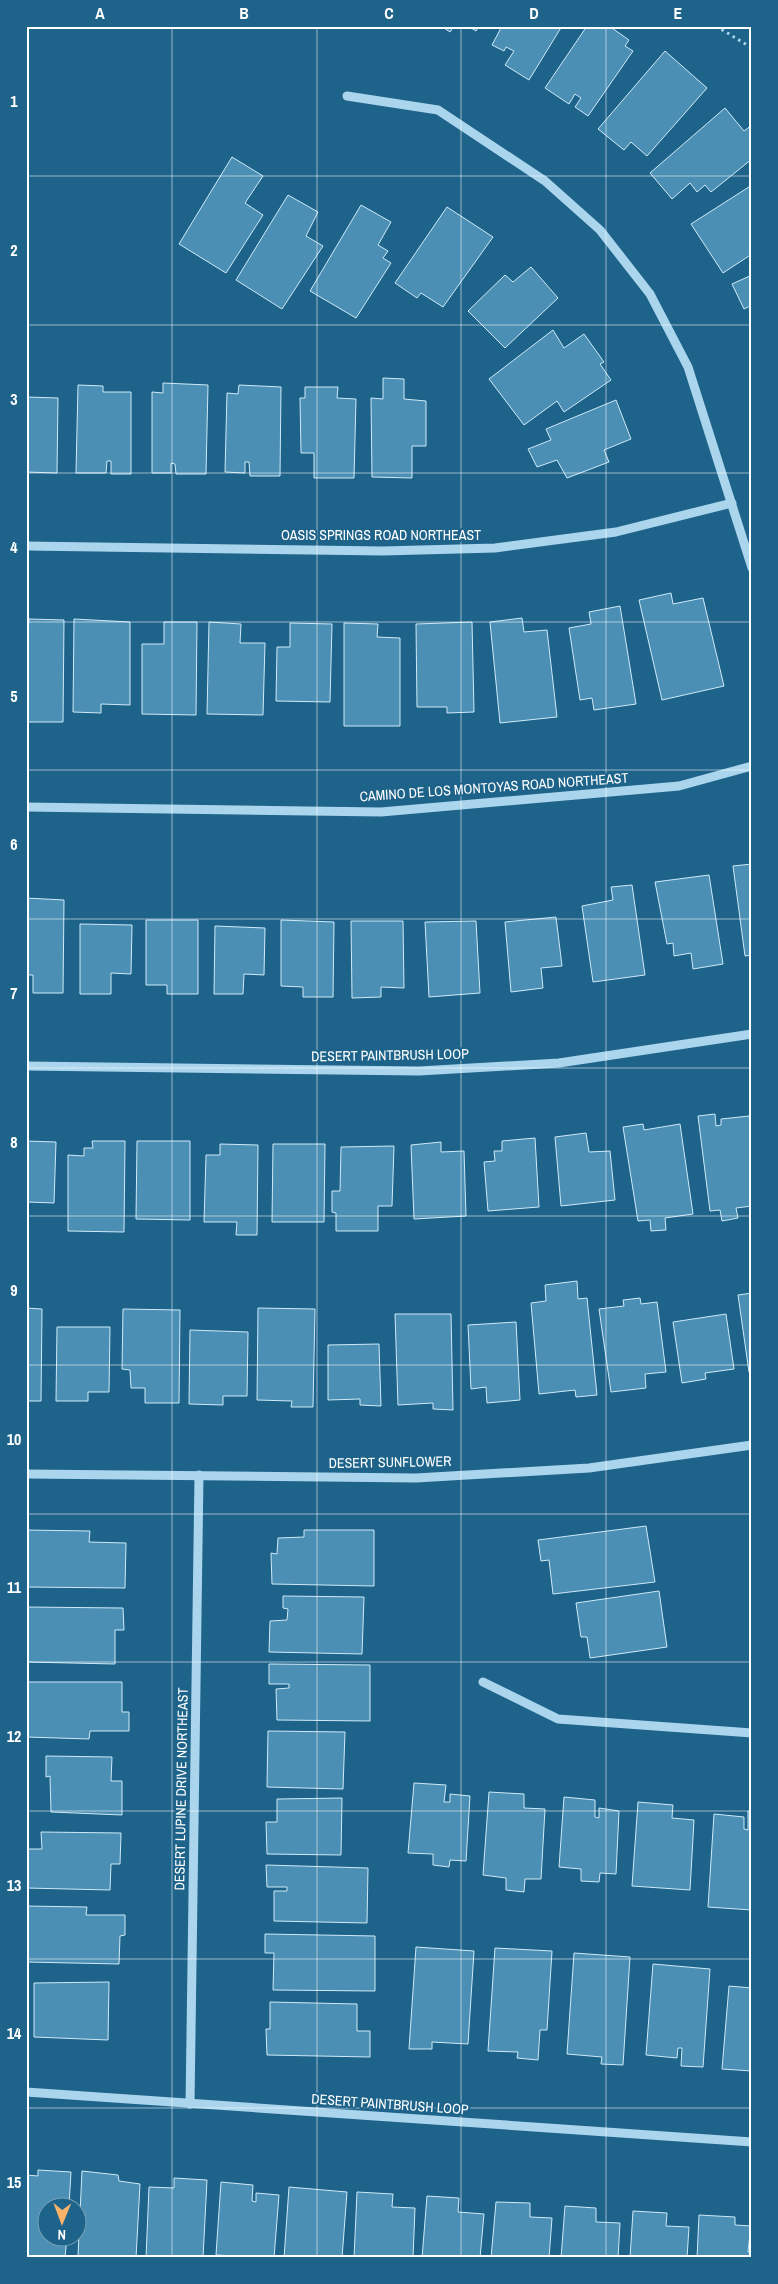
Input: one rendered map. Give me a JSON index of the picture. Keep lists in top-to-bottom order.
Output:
{
  "streets": {
    "street": [
      "OASIS SPRINGS ROAD NORTHEAST",
      "CAMINO DE LOS MONTOYAS ROAD NORTHEAST",
      "DESERT PAINTBRUSH LOOP",
      "DESERT SUNFLOWER",
      "DESERT LUPINE DRIVE NORTHEAST"
    ]
  },
  "crossings": [
    ["DESERT PAINTBRUSH LOOP", "DESERT LUPINE DRIVE NORTHEAST"],
    ["DESERT SUNFLOWER", "DESERT LUPINE DRIVE NORTHEAST"]
  ],
  "north": "bottom",
  "grid": {
    "columns": [
      "A",
      "B",
      "C",
      "D",
      "E"
    ],
    "rows": [
      "1",
      "2",
      "3",
      "4",
      "5",
      "6",
      "7",
      "8",
      "9",
      "10",
      "11",
      "12",
      "13",
      "14",
      "15"
    ]
  }
}
